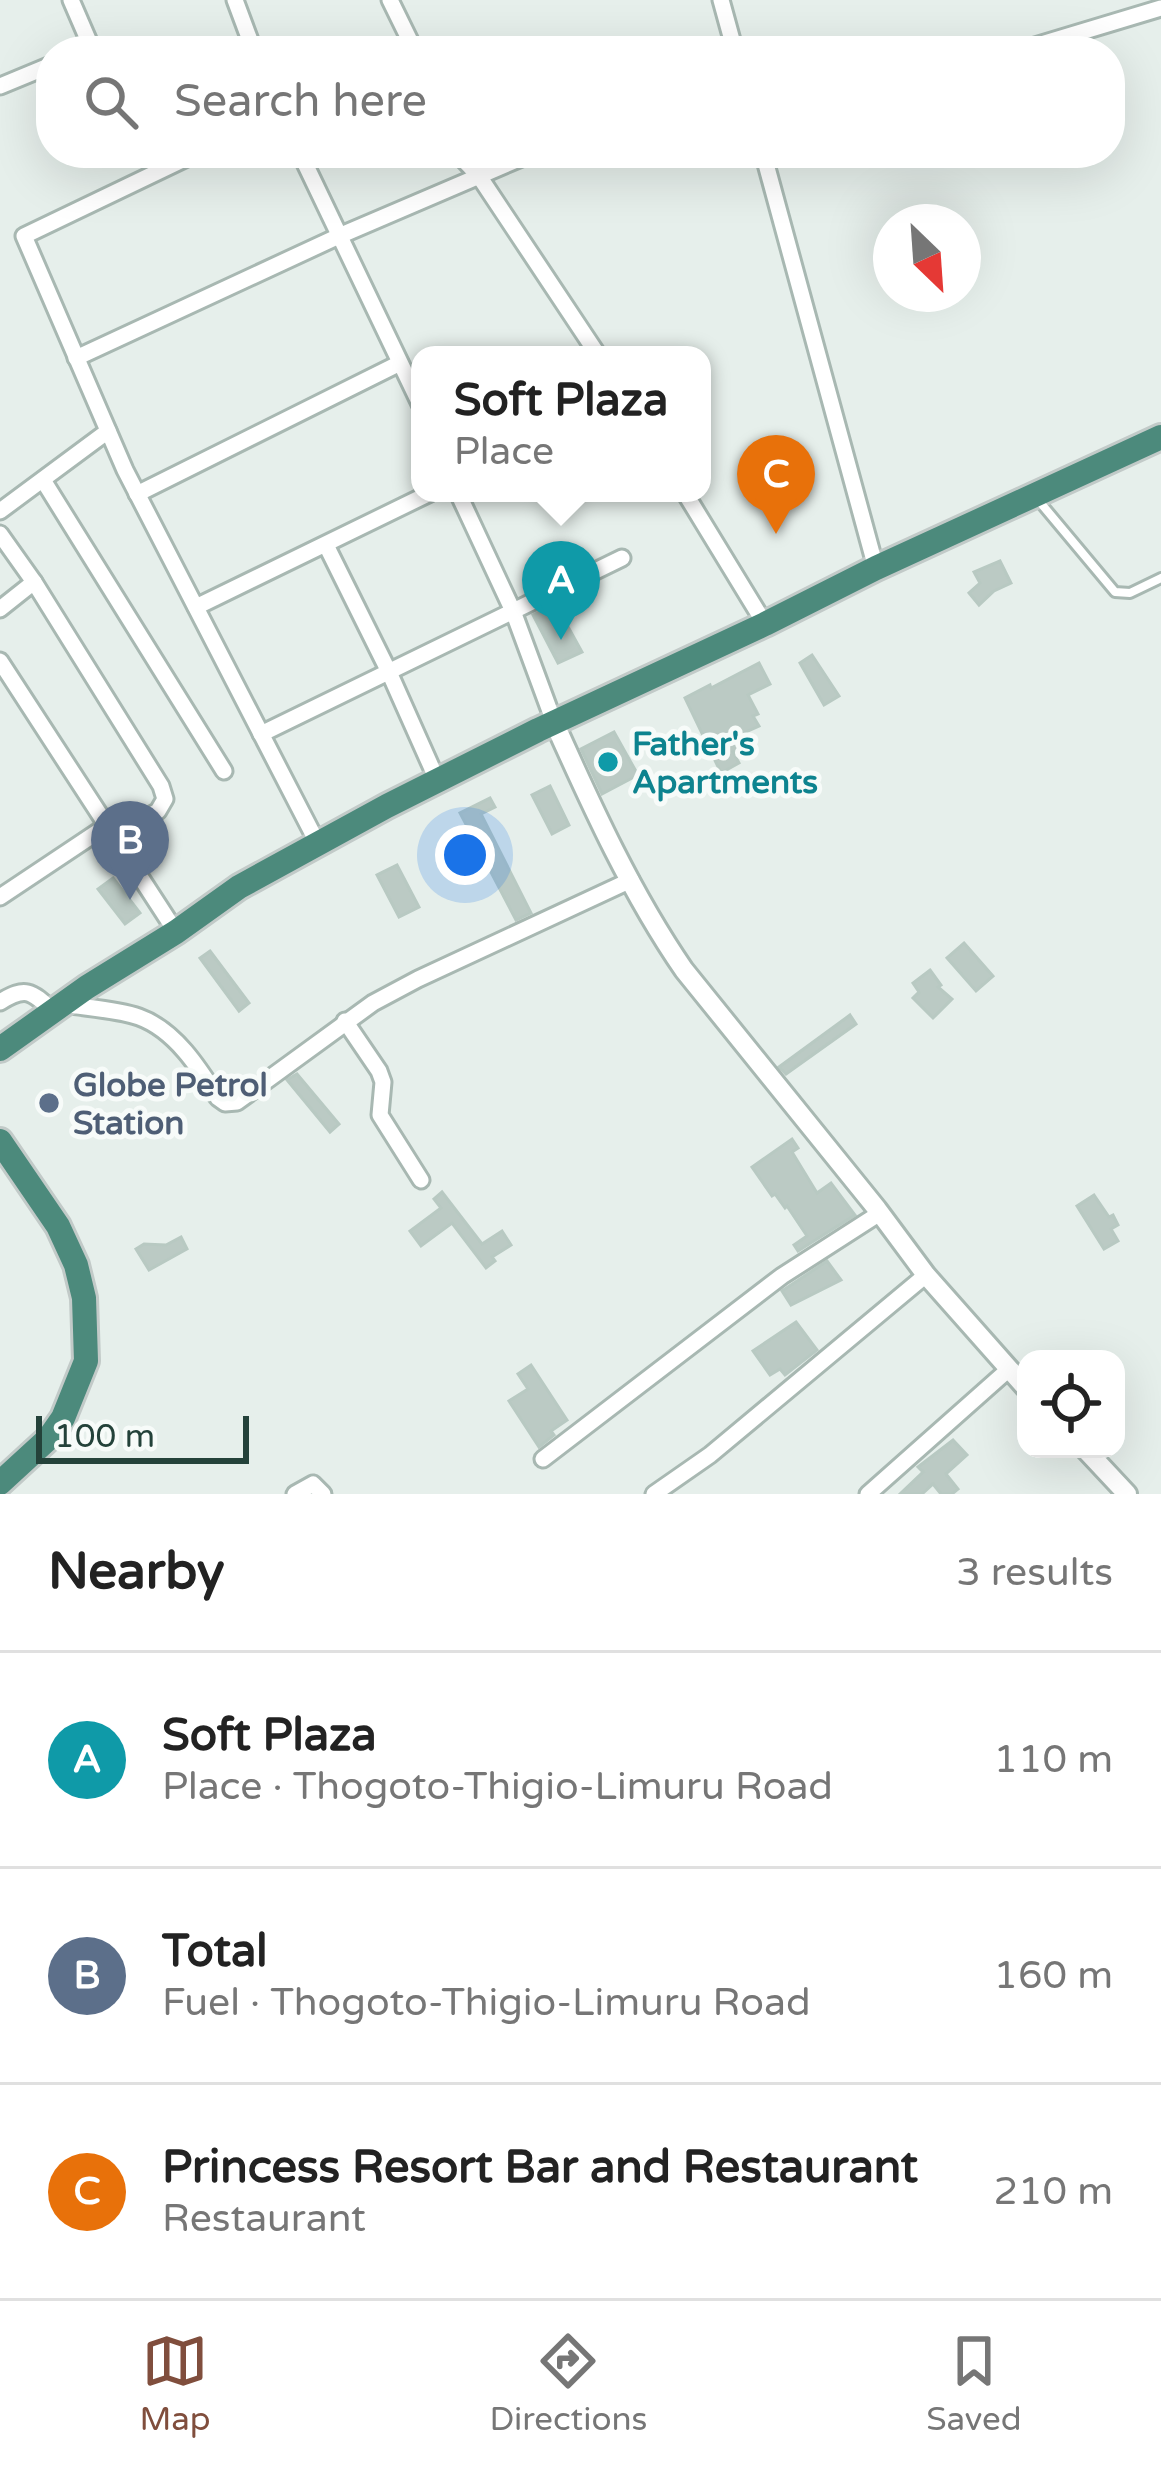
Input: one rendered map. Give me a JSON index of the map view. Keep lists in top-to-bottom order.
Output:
{
  "places": ["Father's Apartments", "Globe Petrol Station"],
  "scale_bar": "100 m",
  "north": "bottom right",
  "page": {
    "search": "Search here",
    "popup": ["Soft Plaza", "Place"],
    "pins": ["C", "A", "B"],
    "scale": "100 m",
    "heading": ["Nearby", "3 results"],
    "list": [
      {
        "mark": "A",
        "name": "Soft Plaza",
        "note": "Place · Thogoto-Thigio-Limuru Road",
        "value": "110 m"
      },
      {
        "mark": "B",
        "name": "Total",
        "note": "Fuel · Thogoto-Thigio-Limuru Road",
        "value": "160 m"
      },
      {
        "mark": "C",
        "name": "Princess Resort Bar and Restaurant",
        "note": "Restaurant",
        "value": "210 m"
      }
    ],
    "nav": ["Map", "Directions", "Saved"]
  }
}
